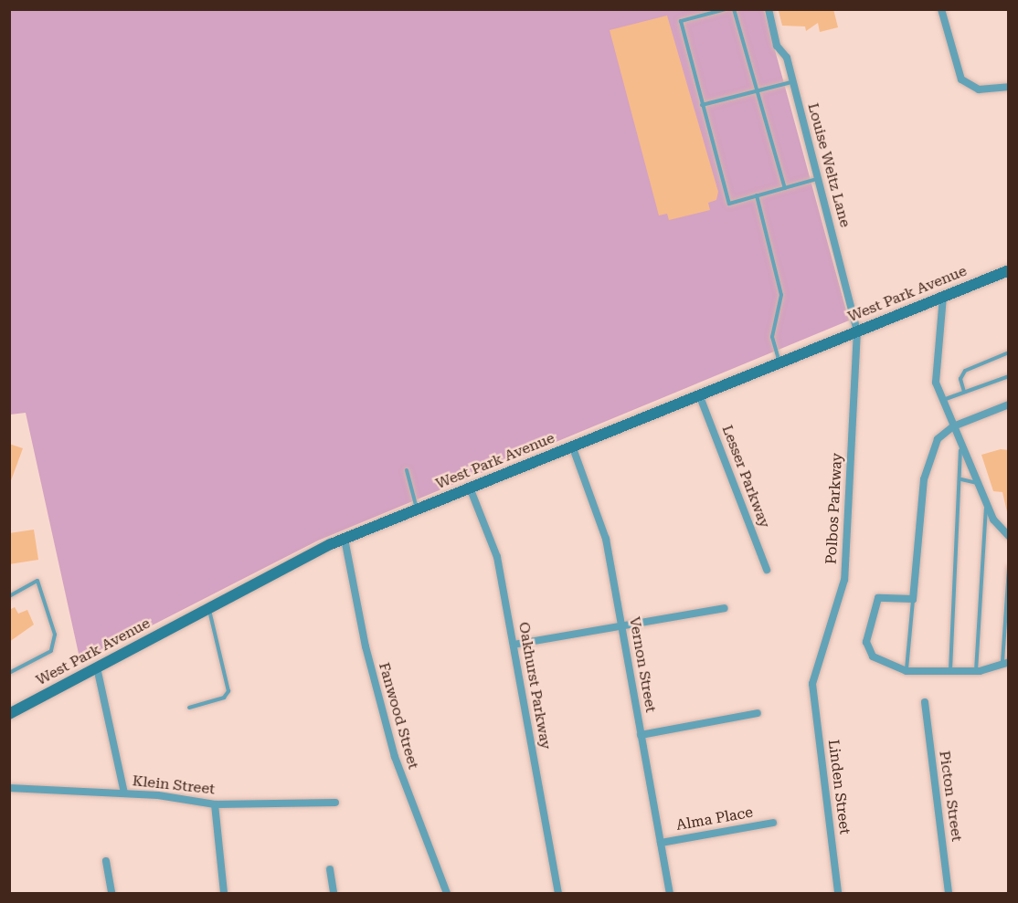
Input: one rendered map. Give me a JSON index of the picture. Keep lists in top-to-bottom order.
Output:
{
  "streets": {
    "street": [
      "Louise Weltz Lane",
      "West Park Avenue",
      "Lesser Parkway",
      "Polbos Parkway",
      "Vernon Street",
      "Oakhurst Parkway",
      "Fanwood Street",
      "Klein Street",
      "Linden Street",
      "Picton Street",
      "Alma Place"
    ]
  },
  "crossings": [
    ["Louise Weltz Lane", "West Park Avenue"],
    ["Louise Weltz Lane", "Polbos Parkway"],
    ["West Park Avenue", "Lesser Parkway"],
    ["West Park Avenue", "Polbos Parkway"],
    ["West Park Avenue", "Vernon Street"],
    ["West Park Avenue", "Oakhurst Parkway"],
    ["West Park Avenue", "Fanwood Street"],
    ["Polbos Parkway", "Linden Street"],
    ["Vernon Street", "Alma Place"]
  ]
}
